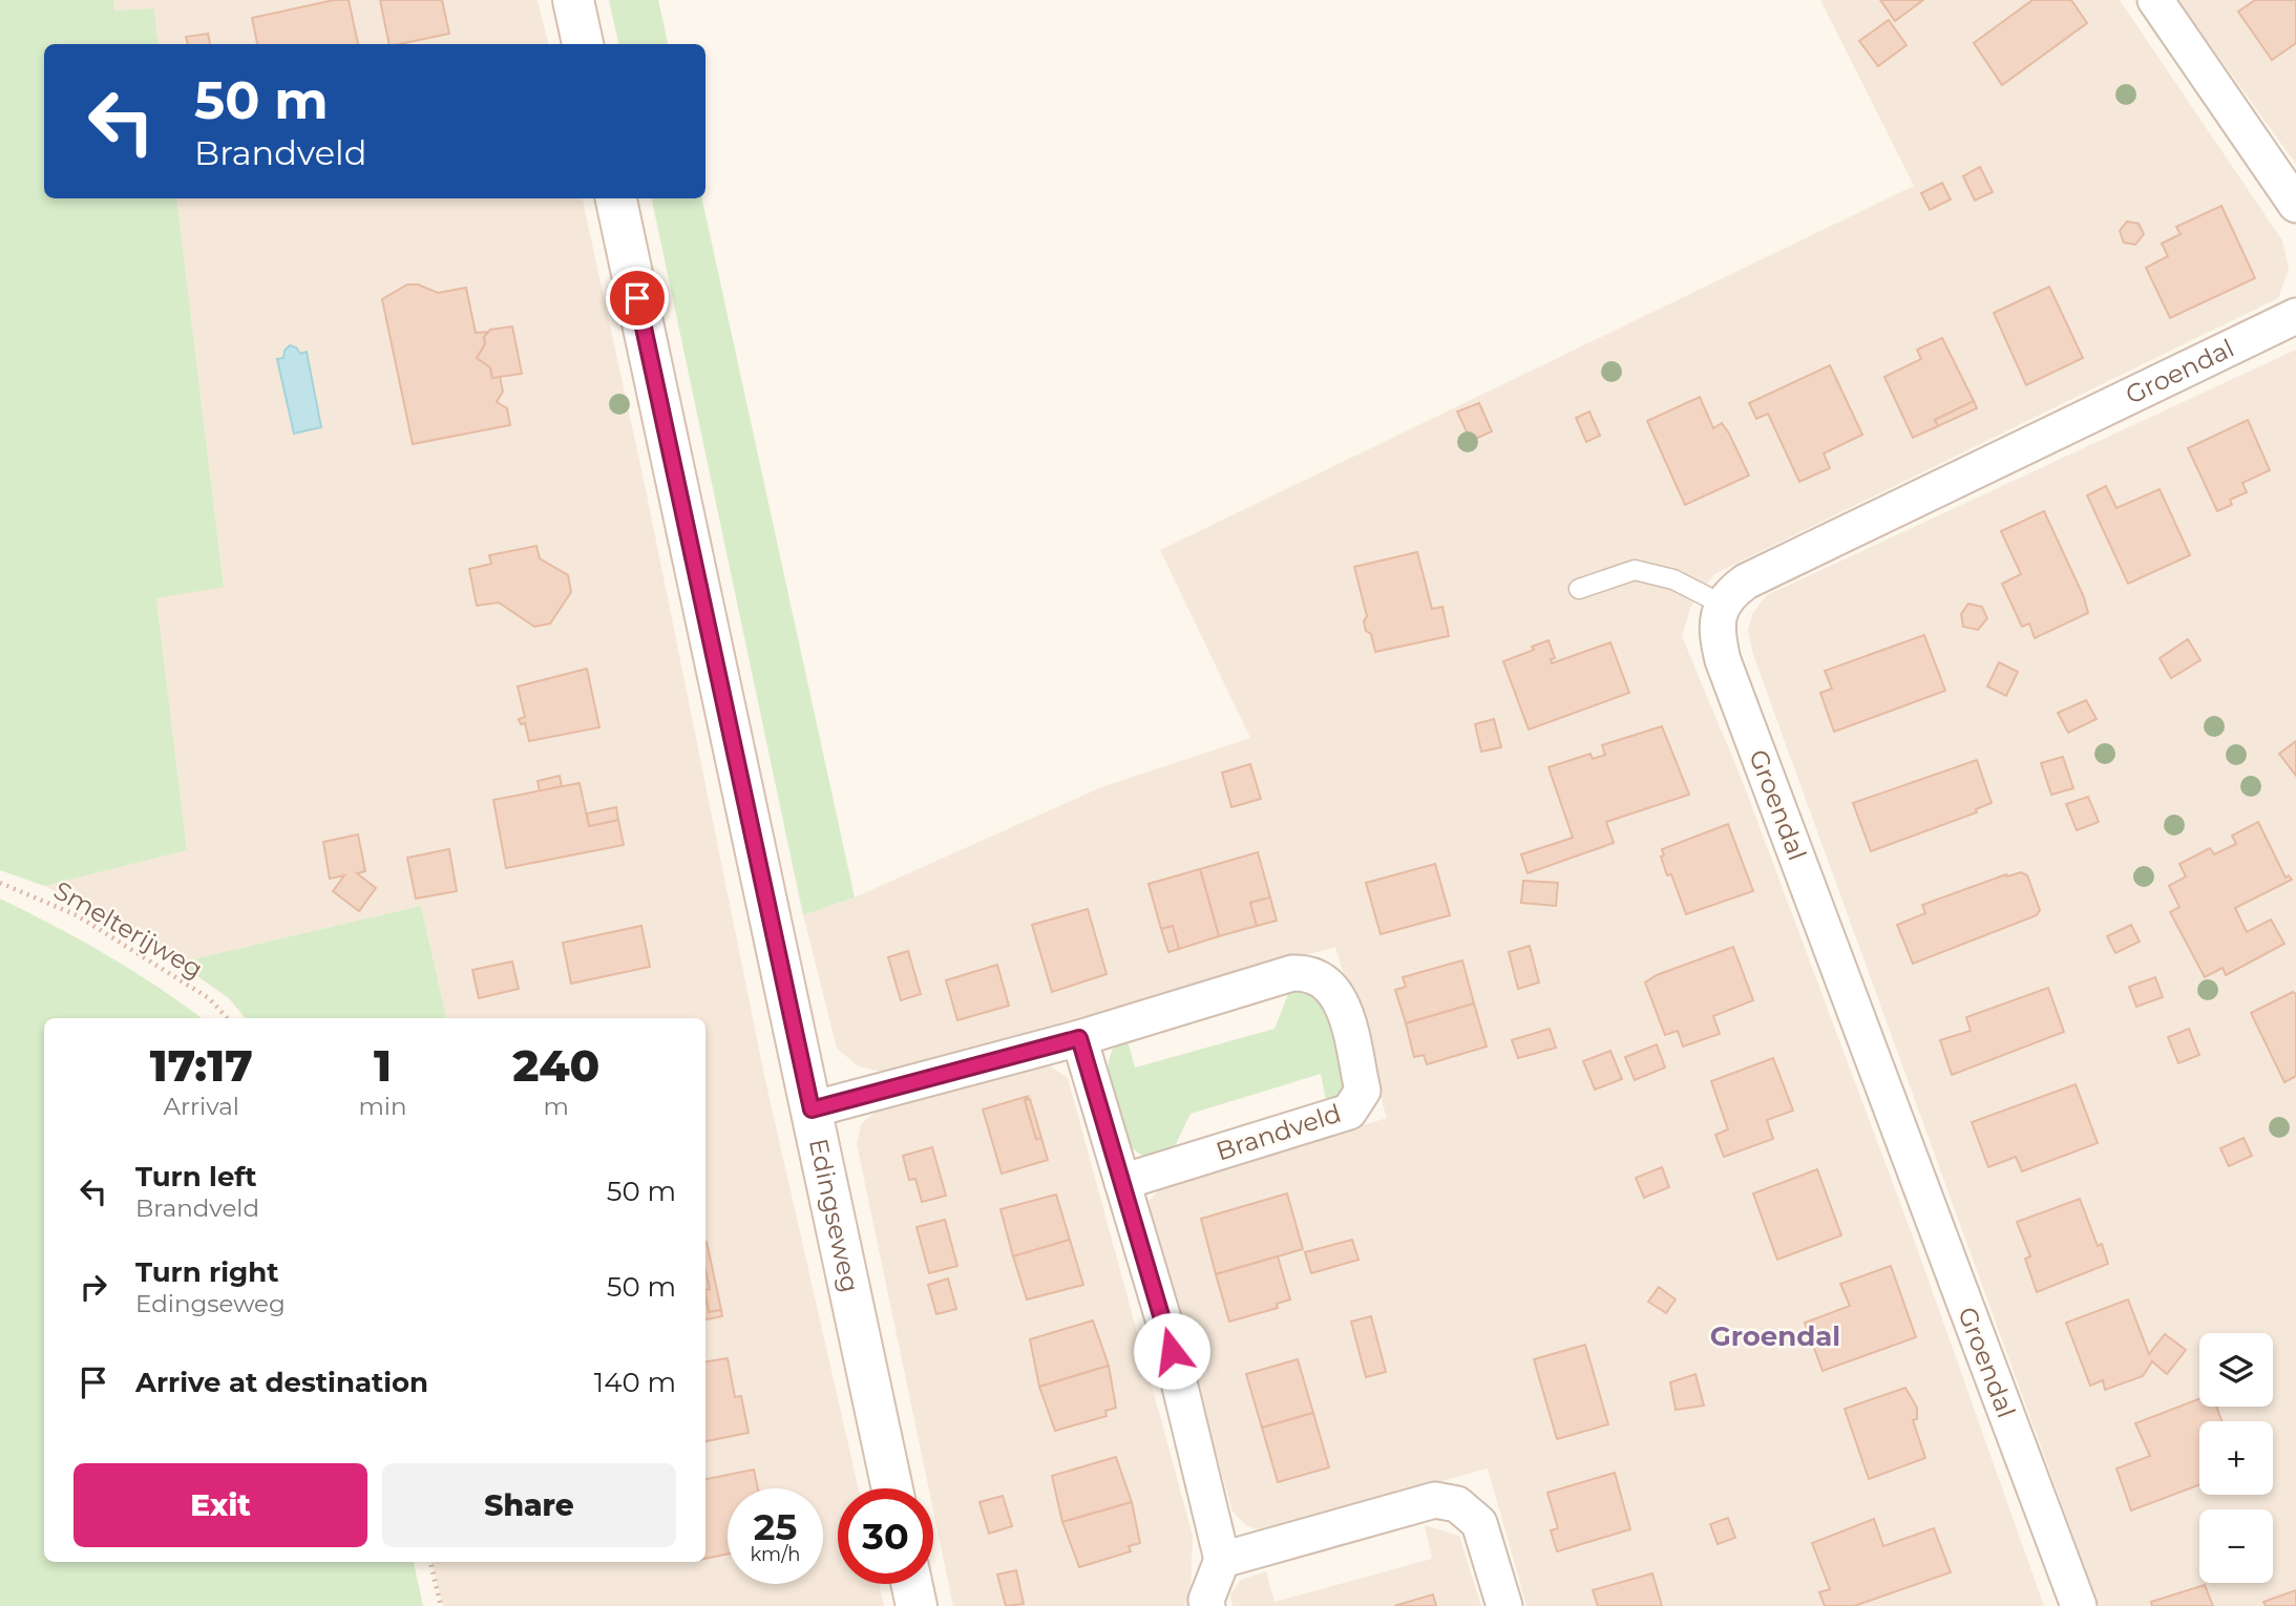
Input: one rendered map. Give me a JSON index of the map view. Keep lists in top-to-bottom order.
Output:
{
  "streets": {
    "main road": ["Edingseweg"],
    "street": ["Groendal", "Brandveld"],
    "path": ["Smelterijweg"]
  },
  "crossings": [
    ["Brandveld", "Edingseweg"]
  ],
  "districts": ["Groendal"],
  "page": {
    "turn": ["50 m", "Brandveld"],
    "eta": [
      "17:17",
      "Arrival",
      "1",
      "min",
      "240",
      "m"
    ],
    "list": [
      {
        "name": "Turn left",
        "note": "Brandveld",
        "value": "50 m"
      },
      {
        "name": "Turn right",
        "note": "Edingseweg",
        "value": "50 m"
      },
      {
        "name": "Arrive at destination",
        "value": "140 m"
      }
    ],
    "map_buttons": ["+", "−"],
    "buttons": ["Exit", "Share"],
    "speed": "25 km/h",
    "limit": "30"
  }
}
